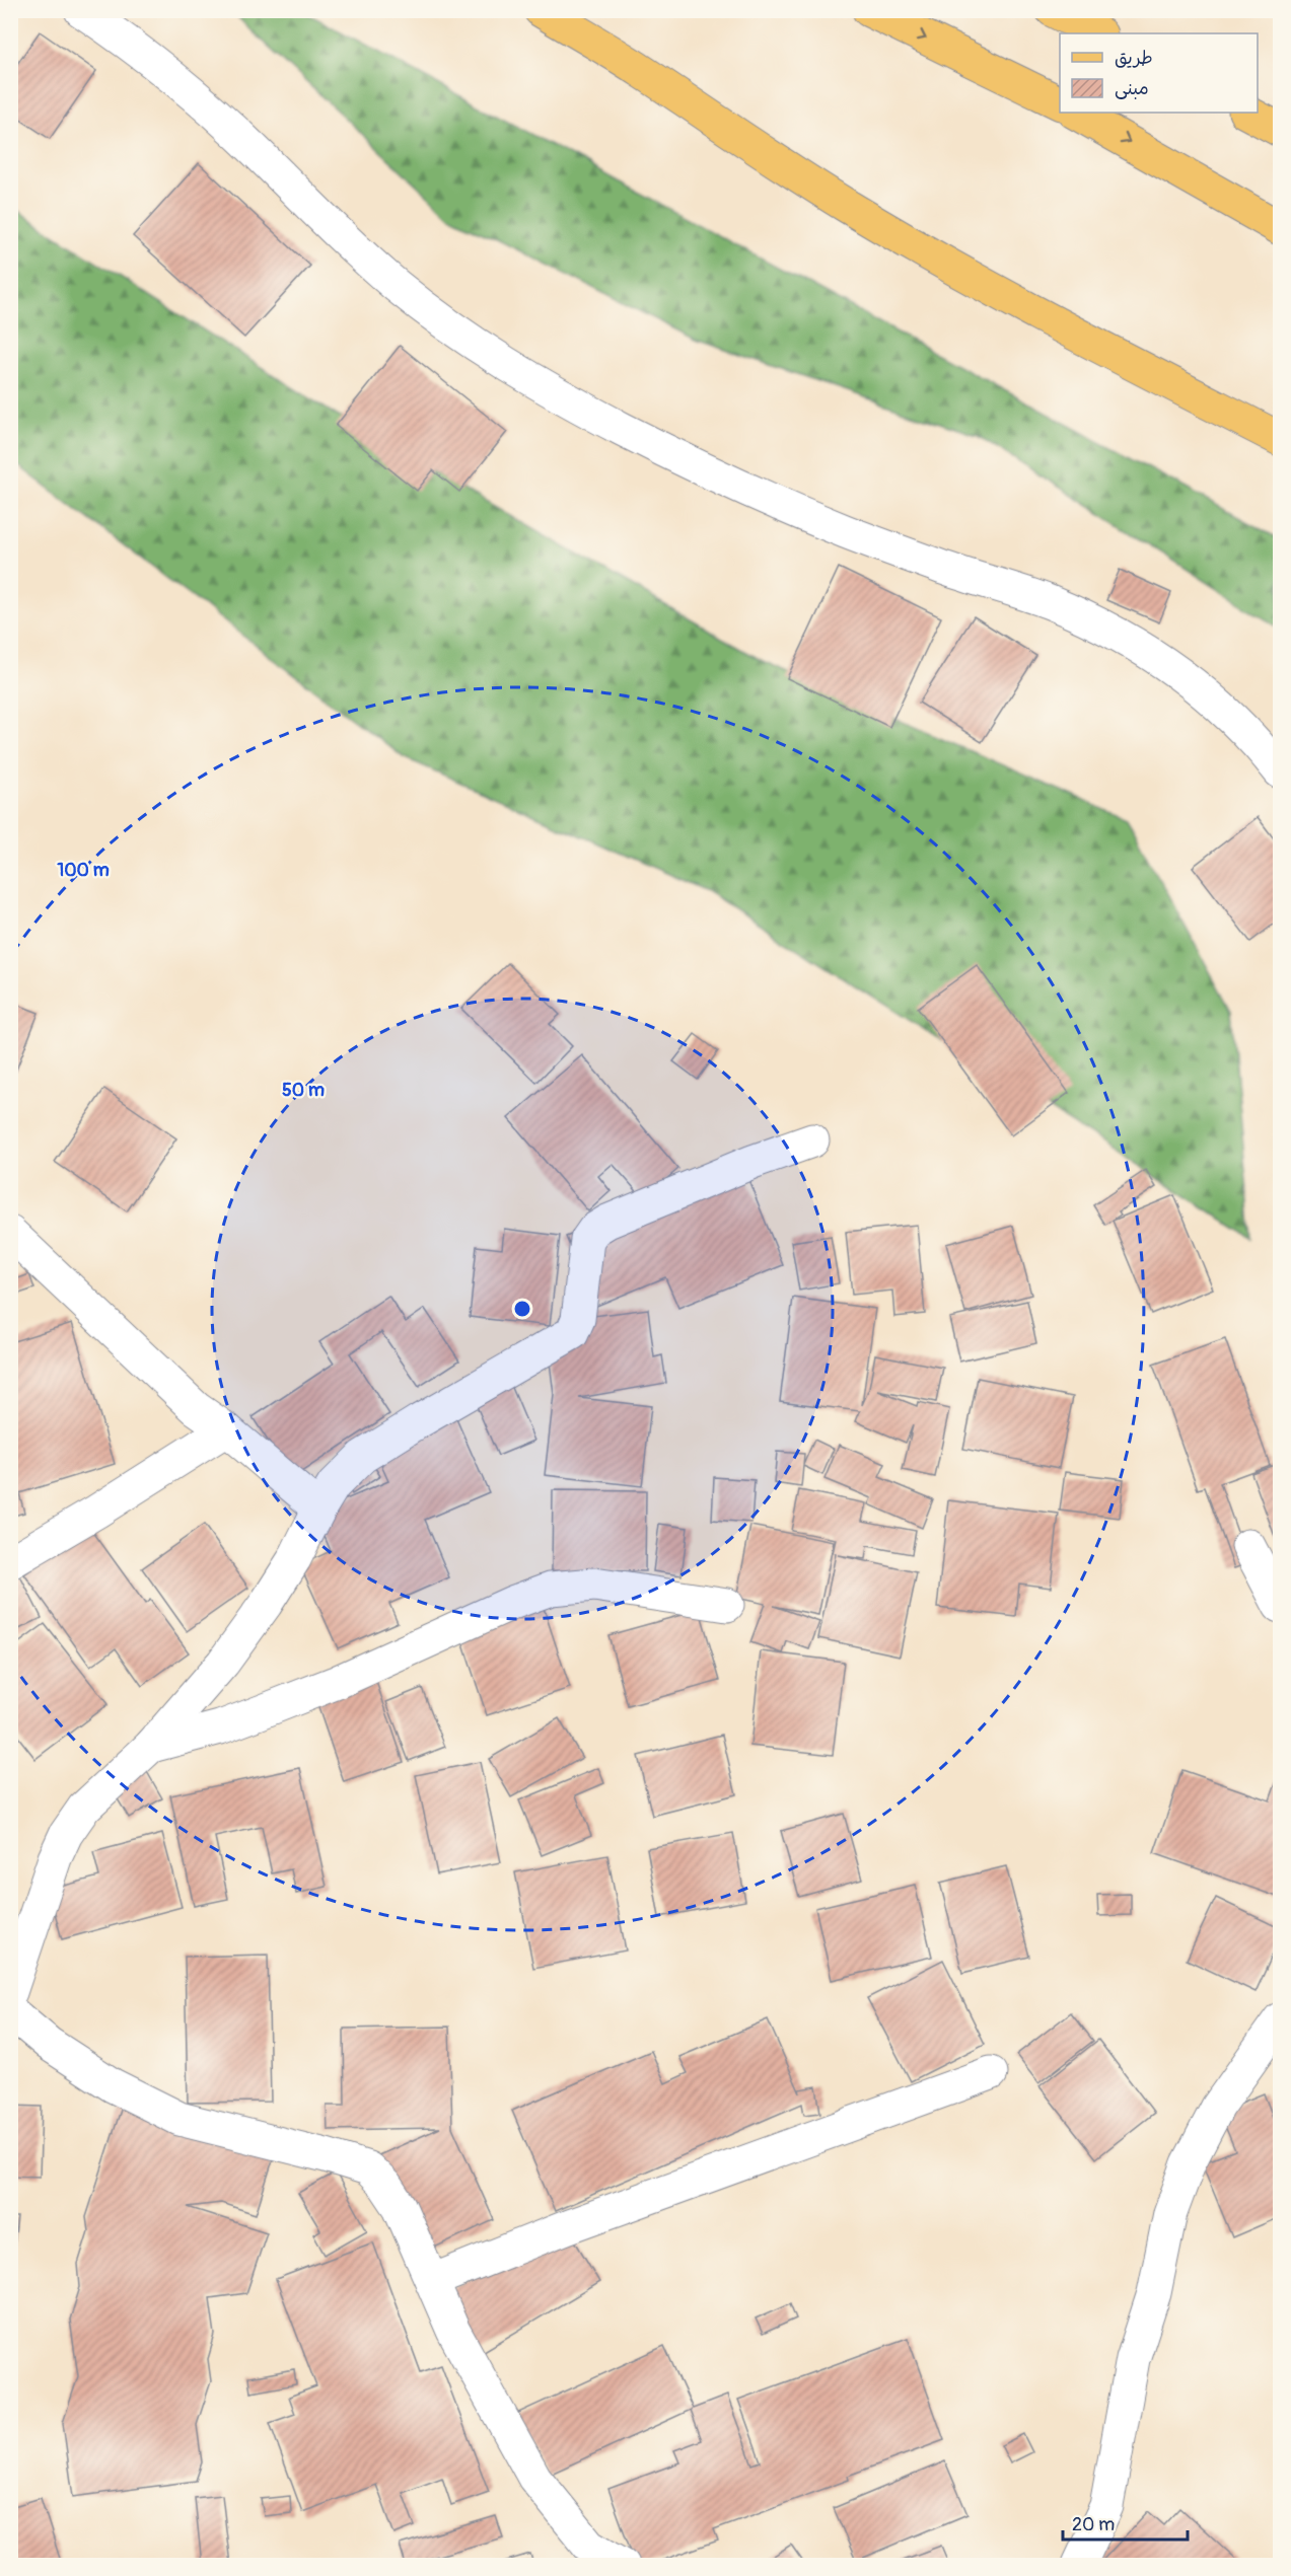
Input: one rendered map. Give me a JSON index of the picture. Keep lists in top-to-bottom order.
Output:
{
  "legend": ["طريق", "مبنى"],
  "scale_bar": "20 m",
  "rings": ["100 m", "50 m"]
}
